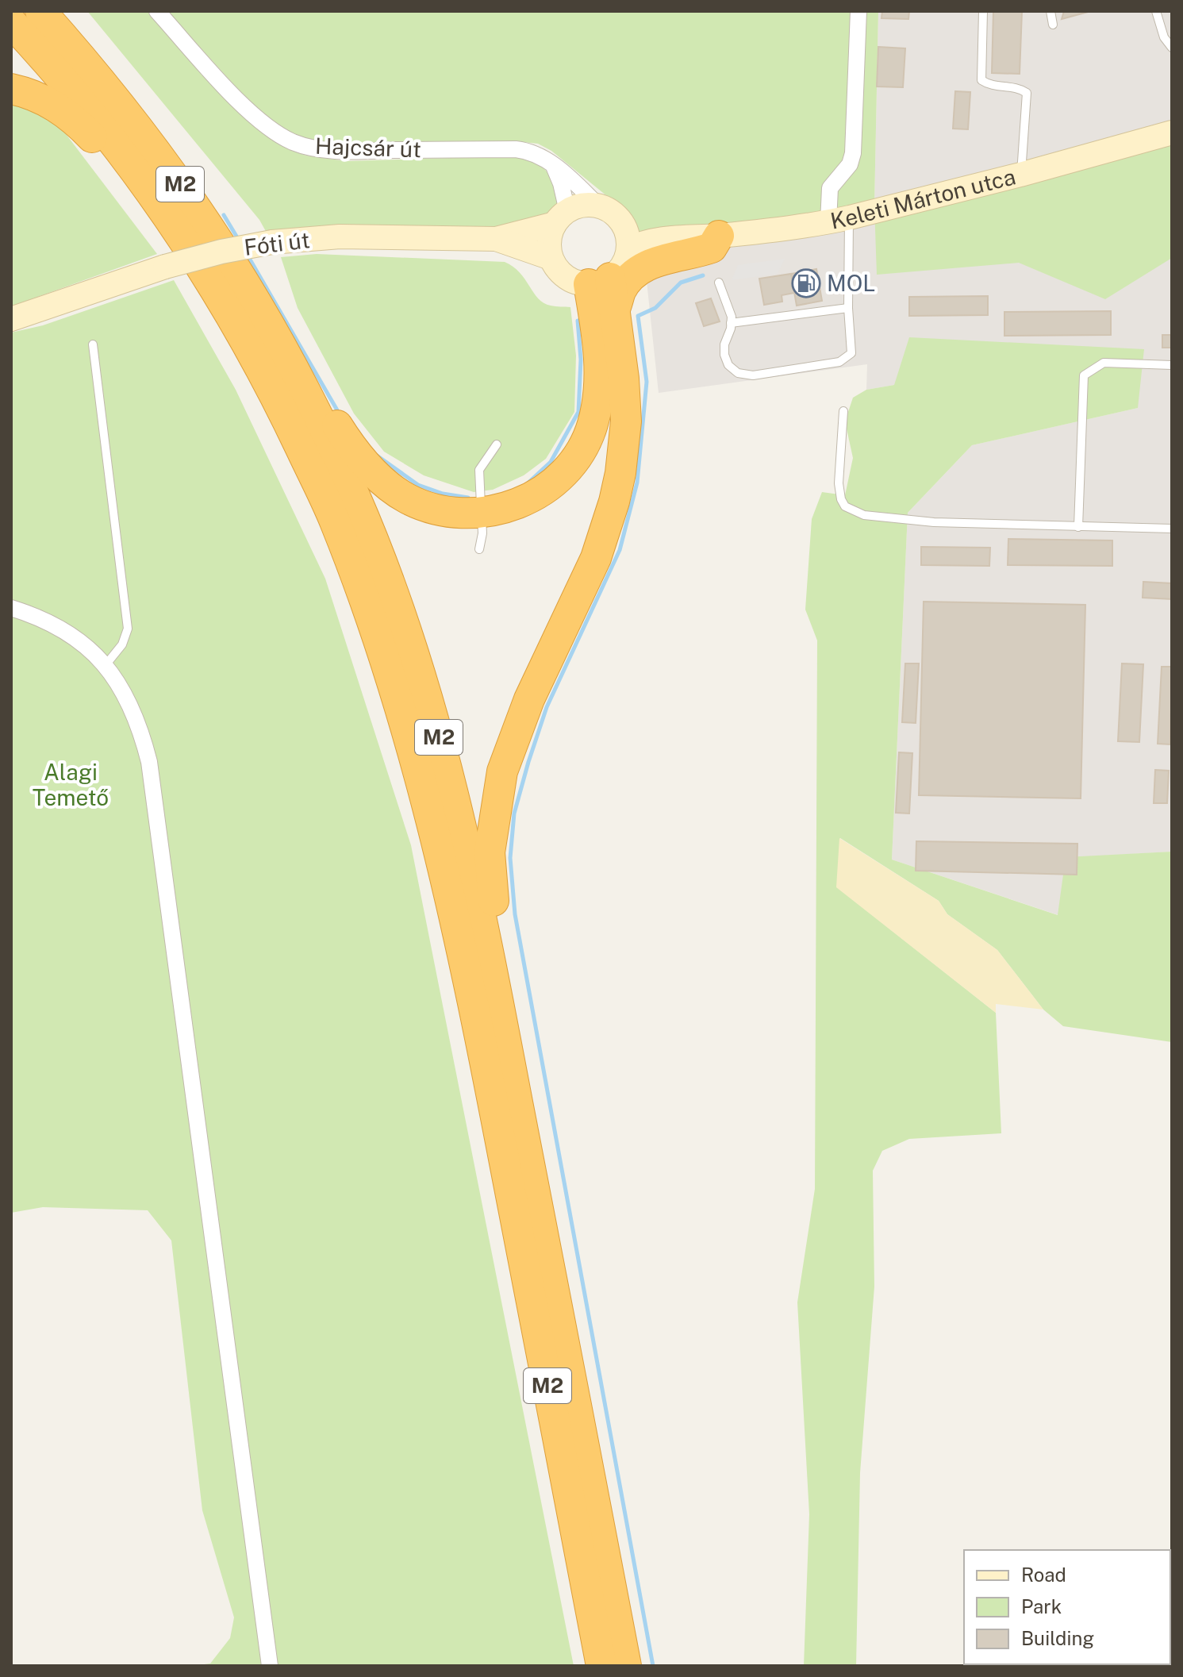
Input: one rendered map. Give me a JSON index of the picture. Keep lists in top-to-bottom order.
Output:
{
  "streets": {
    "highway": ["M2"],
    "main road": ["Keleti Márton utca", "Fóti út"],
    "street": ["Hajcsár út"]
  },
  "crossings": [
    ["Hajcsár út", "Keleti Márton utca"],
    ["Hajcsár út", "Fóti út"],
    ["Keleti Márton utca", "Fóti út"]
  ],
  "parks": ["Alagi Temető"],
  "places": {
    "fuel station": ["MOL"]
  },
  "legend": ["Road", "Park", "Building"]
}
